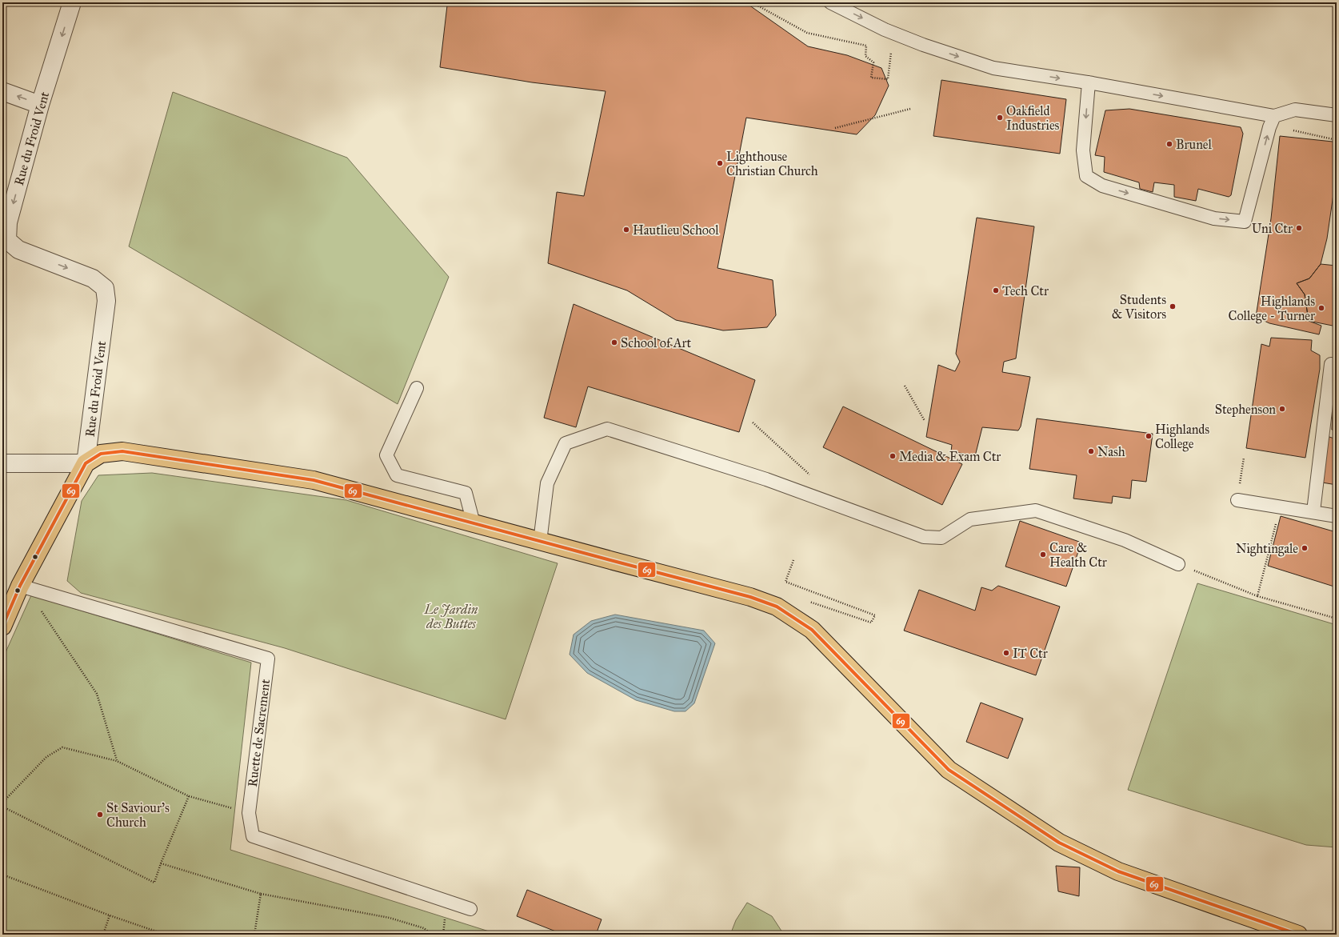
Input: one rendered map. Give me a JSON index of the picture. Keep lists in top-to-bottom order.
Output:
{
  "streets": {
    "street": ["Rue du Froid Vent"],
    "lane": ["Ruette de Sacrement"]
  },
  "one_way": ["Rue du Froid Vent"],
  "parks": ["Le Jardin des Buttes"],
  "places": [
    "Oakfield Industries",
    "Brunel",
    "Lighthouse Christian Church",
    "Uni Ctr",
    "Hautlieu School",
    "Tech Ctr",
    "Students & Visitors",
    "Highlands College - Turner",
    "School of Art",
    "Stephenson",
    "Highlands College",
    "Nash",
    "Media & Exam Ctr",
    "Nightingale",
    "Care & Health Ctr",
    "IT Ctr",
    "St Saviour's Church"
  ],
  "lines": ["transit line 69"]
}
